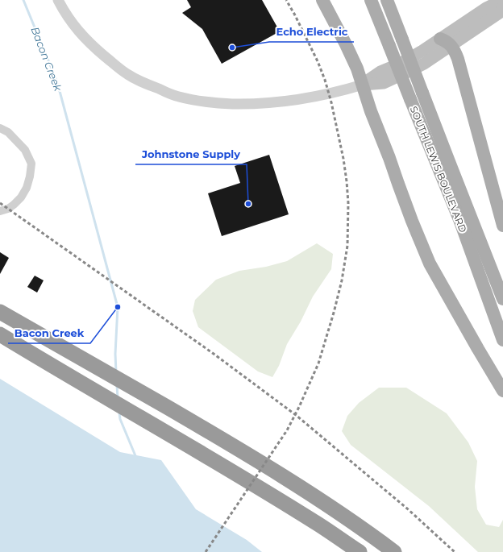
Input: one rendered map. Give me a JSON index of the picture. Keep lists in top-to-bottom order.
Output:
{
  "streets": {
    "main road": ["SOUTH LEWIS BOULEVARD"]
  },
  "water": ["Bacon Creek"],
  "places": ["Echo Electric", "Johnstone Supply", "Bacon Creek"]
}
